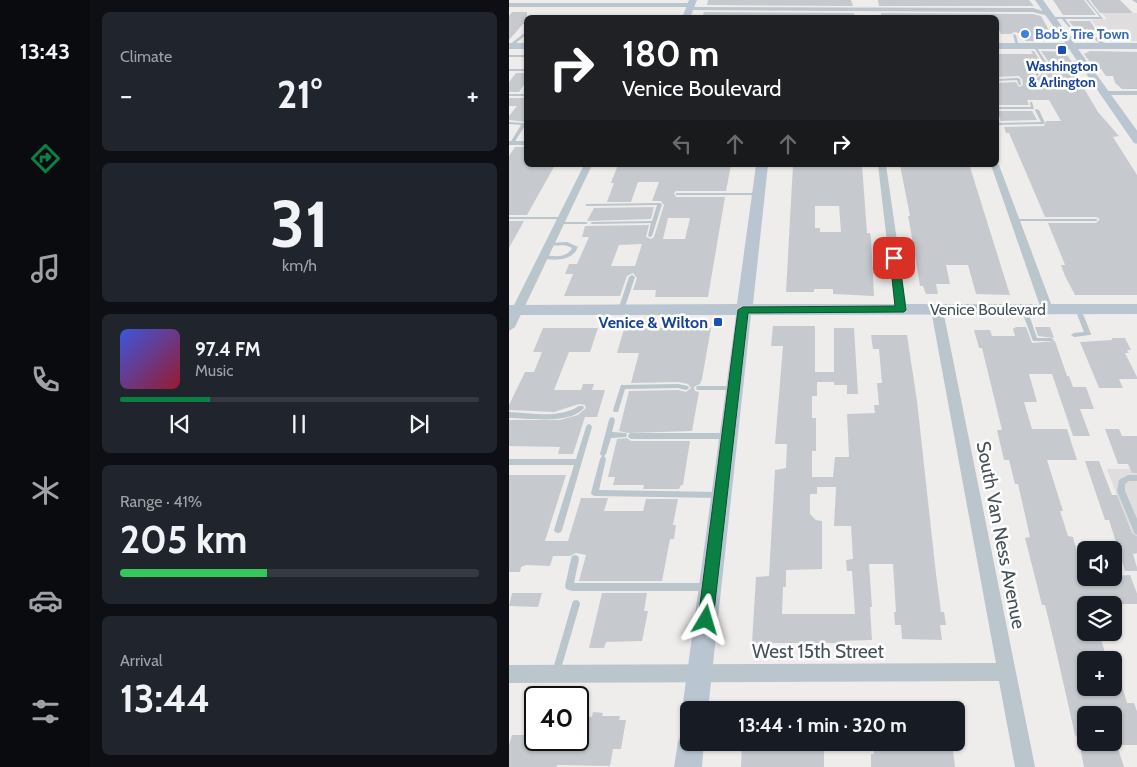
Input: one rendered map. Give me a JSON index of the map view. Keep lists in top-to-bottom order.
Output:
{
  "streets": {
    "main road": ["Venice Boulevard"],
    "street": ["South Van Ness Avenue", "West 15th Street"]
  },
  "crossings": [
    ["Venice Boulevard", "South Van Ness Avenue"],
    ["South Van Ness Avenue", "West 15th Street"]
  ],
  "places": {
    "other": ["Bob's Tire Town"],
    "transit": ["Washington & Arlington", "Venice & Wilton"]
  },
  "page": {
    "tabs": "13:43",
    "tile": [
      "Climate",
      ["31", "km/h"],
      ["Range · 41%", "205 km"],
      ["Arrival", "13:44"]
    ],
    "turn": ["180 m", "Venice Boulevard"],
    "heat": ["−", "21°", "+"],
    "song": ["97.4 FM", "Music"],
    "map_buttons": ["+", "−"],
    "limit": "40",
    "trip": "13:44 · 1 min · 320 m"
  }
}
